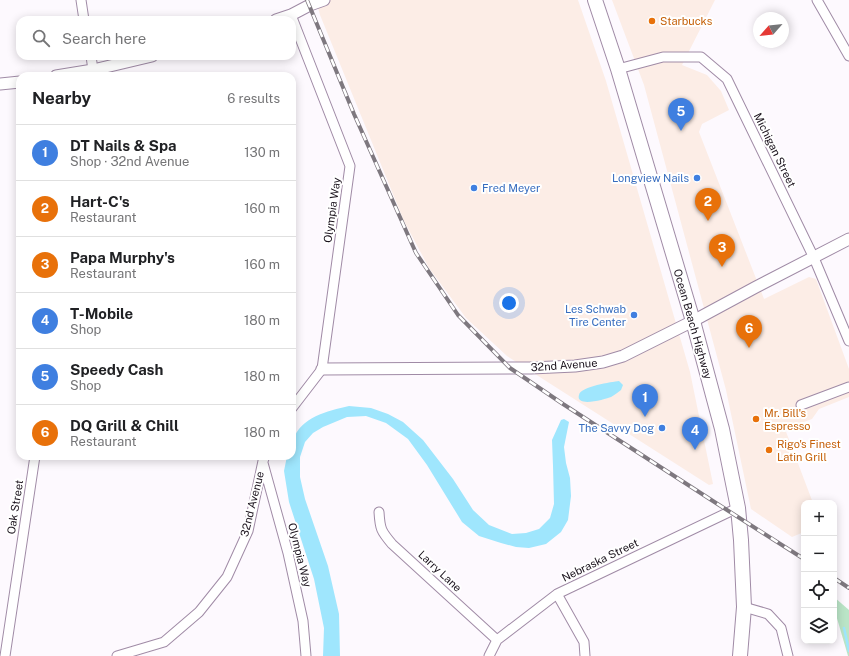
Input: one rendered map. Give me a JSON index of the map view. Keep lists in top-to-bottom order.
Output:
{
  "streets": {
    "main road": ["Ocean Beach Highway"],
    "street": [
      "Michigan Street",
      "Olympia Way",
      "32nd Avenue",
      "Oak Street",
      "Nebraska Street",
      "Larry Lane"
    ]
  },
  "crossings": [
    ["Michigan Street", "Ocean Beach Highway"],
    ["Michigan Street", "32nd Avenue"],
    ["Olympia Way", "32nd Avenue"],
    ["Ocean Beach Highway", "32nd Avenue"],
    ["Ocean Beach Highway", "Nebraska Street"],
    ["Nebraska Street", "Larry Lane"]
  ],
  "places": [
    "Starbucks",
    "Longview Nails",
    "Fred Meyer",
    "Les Schwab Tire Center",
    "Mr. Bill's Espresso",
    "The Savvy Dog",
    "Rigo's Finest Latin Grill"
  ],
  "north": "bottom left",
  "page": {
    "search": "Search here",
    "heading": ["Nearby", "6 results"],
    "pins": [
      "5",
      "2",
      "3",
      "6",
      "1",
      "4"
    ],
    "list": [
      {
        "mark": "1",
        "name": "DT Nails & Spa",
        "note": "Shop · 32nd Avenue",
        "value": "130 m"
      },
      {
        "mark": "2",
        "name": "Hart-C's",
        "note": "Restaurant",
        "value": "160 m"
      },
      {
        "mark": "3",
        "name": "Papa Murphy's",
        "note": "Restaurant",
        "value": "160 m"
      },
      {
        "mark": "4",
        "name": "T-Mobile",
        "note": "Shop",
        "value": "180 m"
      },
      {
        "mark": "5",
        "name": "Speedy Cash",
        "note": "Shop",
        "value": "180 m"
      },
      {
        "mark": "6",
        "name": "DQ Grill & Chill",
        "note": "Restaurant",
        "value": "180 m"
      }
    ],
    "map_buttons": ["+", "−"]
  }
}
